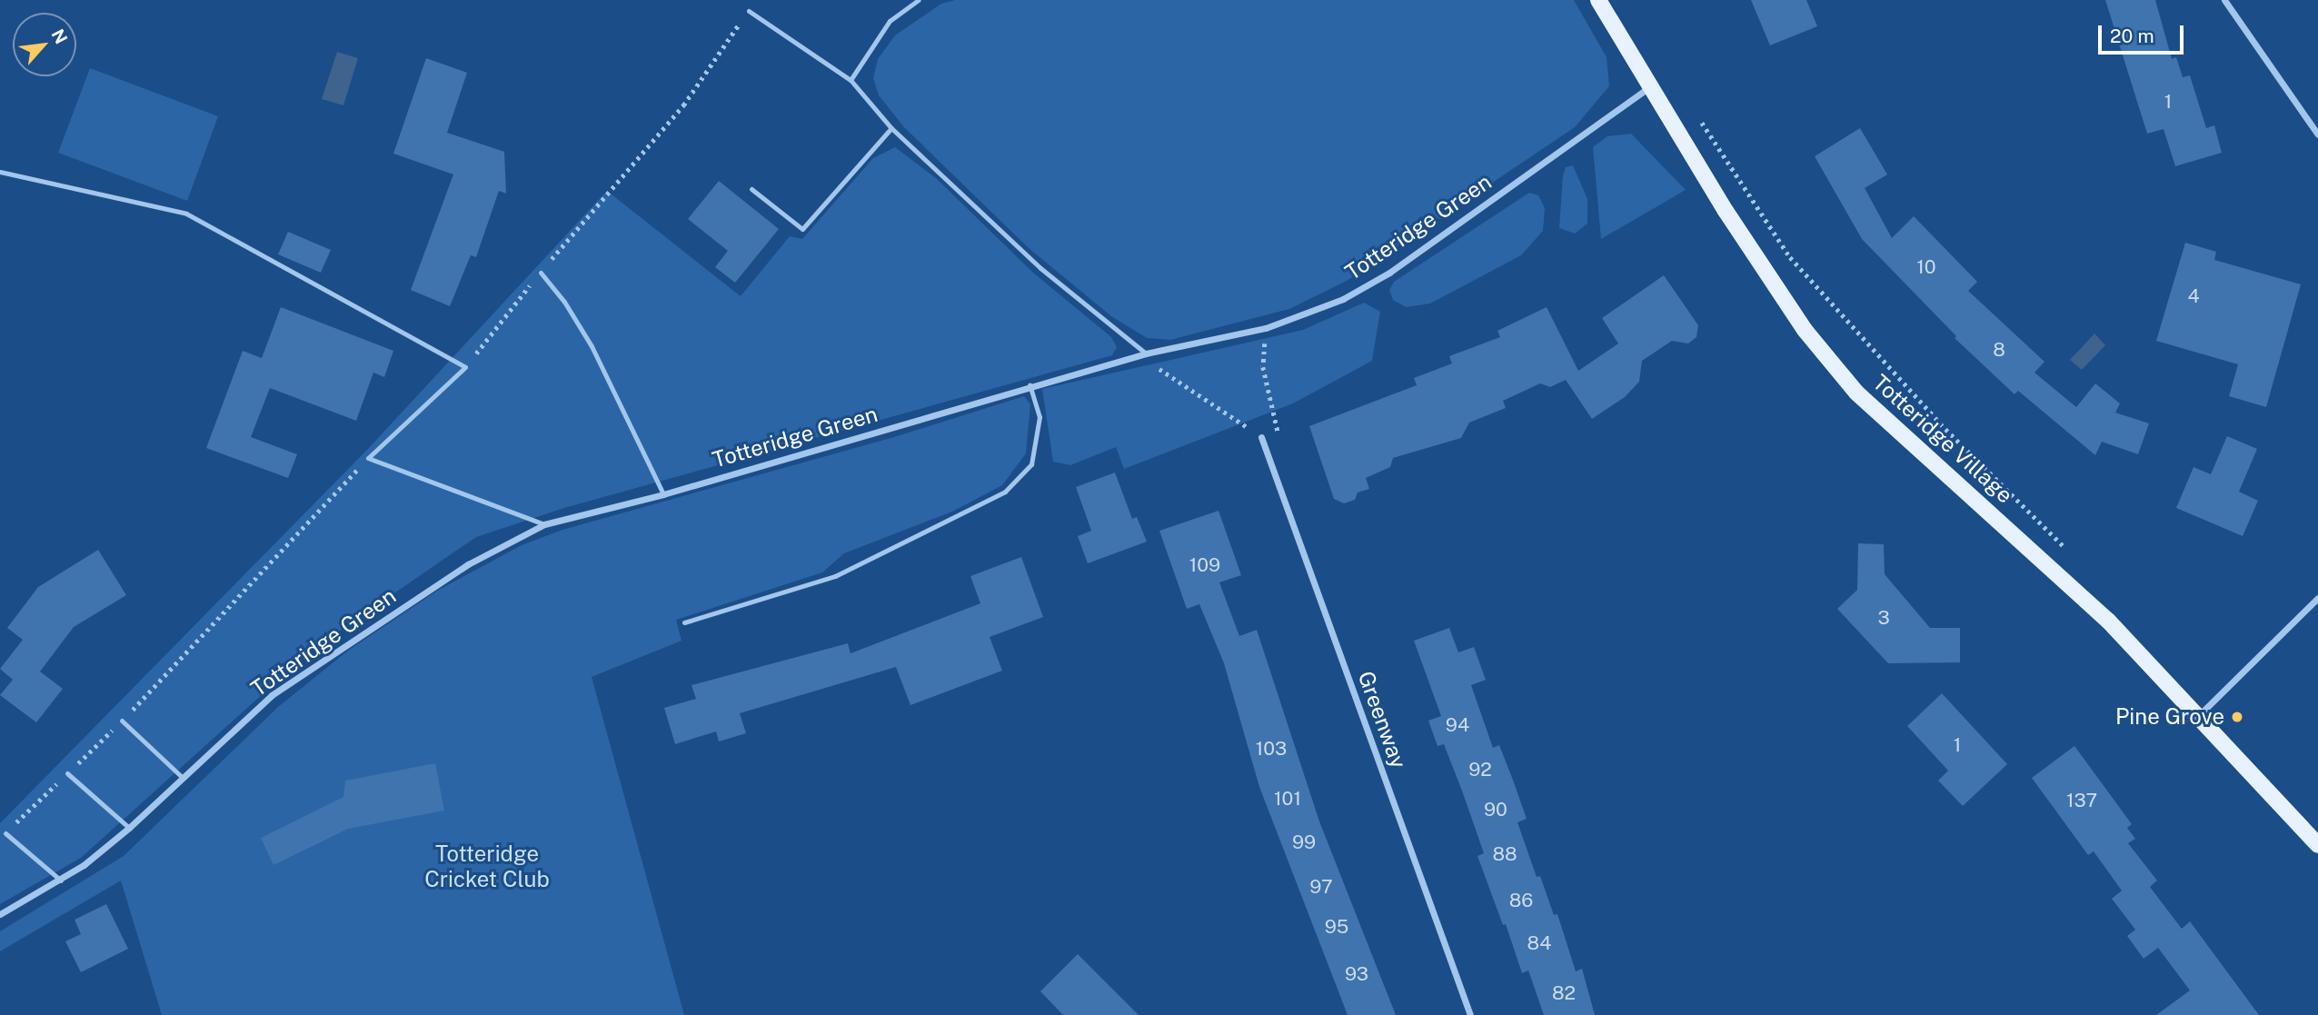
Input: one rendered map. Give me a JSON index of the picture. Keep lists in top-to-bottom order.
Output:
{
  "streets": {
    "main road": ["Totteridge Village"],
    "street": ["Totteridge Green", "Greenway"]
  },
  "crossings": [
    ["Totteridge Green", "Totteridge Village"]
  ],
  "parks": ["Totteridge Cricket Club"],
  "places": ["Pine Grove"],
  "house_numbers": [
    "1",
    "10",
    "4",
    "8",
    "109",
    "3",
    "94",
    "1",
    "103",
    "92",
    "101",
    "137",
    "90",
    "99",
    "88",
    "97",
    "86",
    "95",
    "84",
    "93",
    "82"
  ],
  "scale_bar": "20 m",
  "north": "top right"
}
